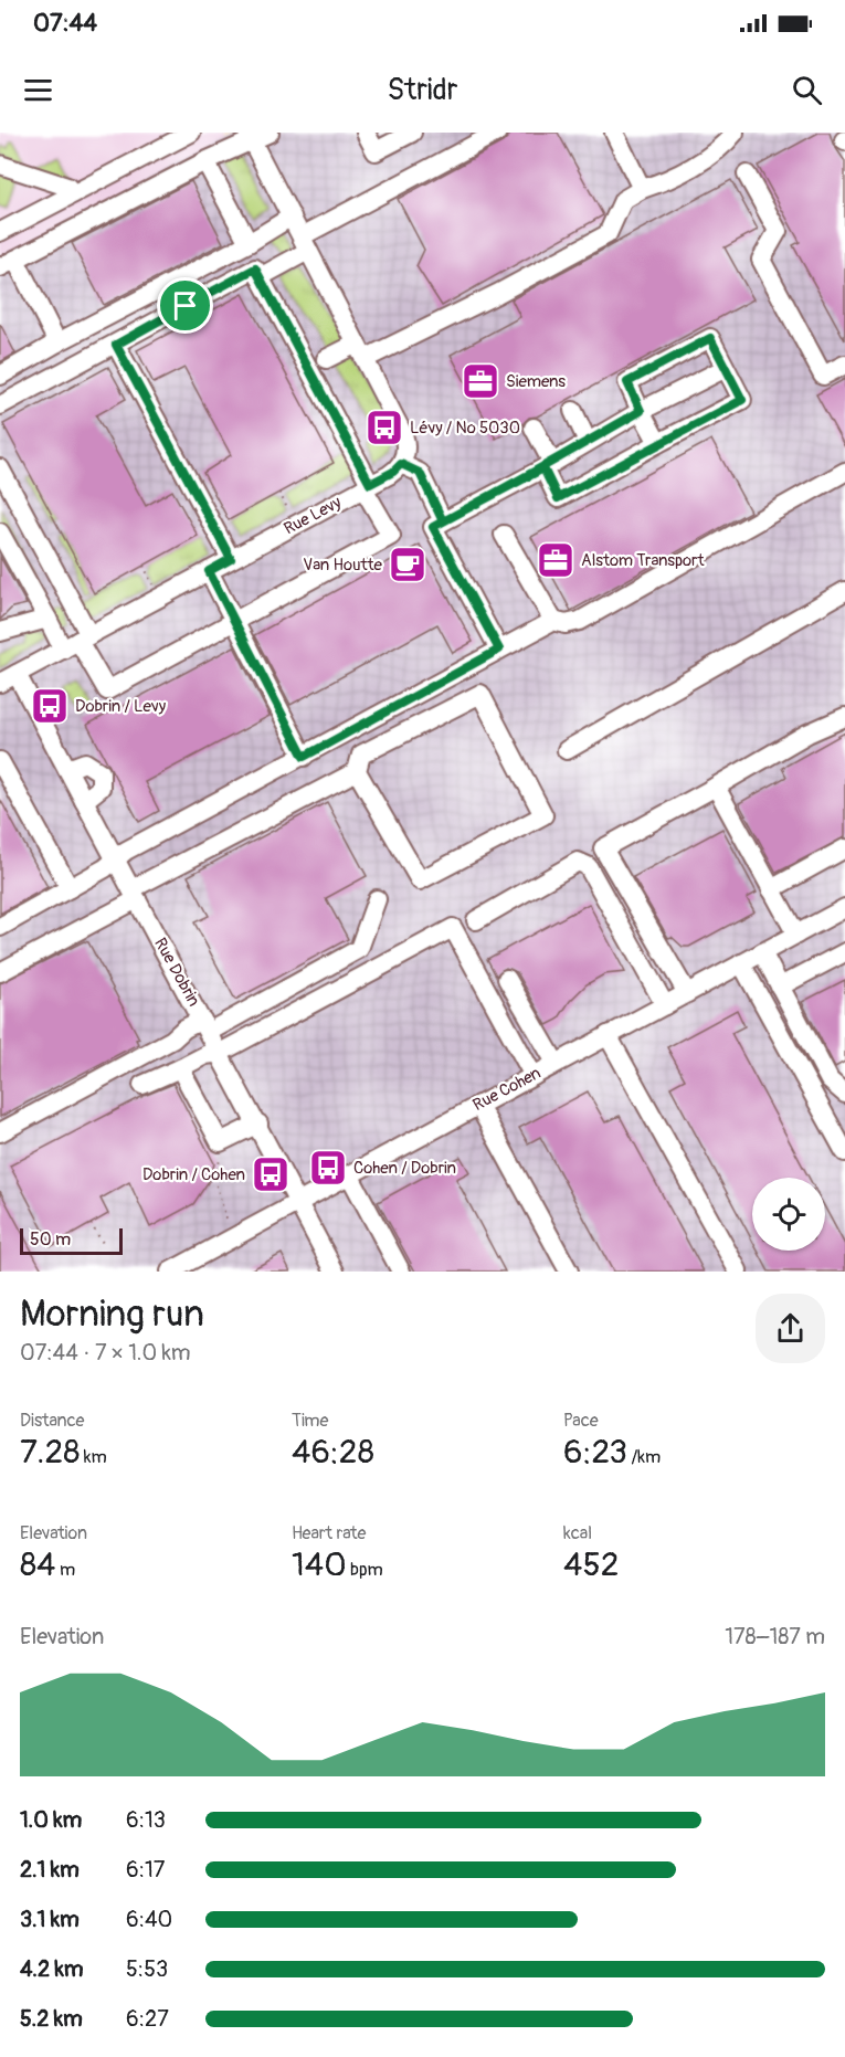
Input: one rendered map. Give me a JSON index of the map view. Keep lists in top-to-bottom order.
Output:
{
  "streets": {
    "street": ["Rue Levy", "Rue Dobrin", "Rue Cohen"]
  },
  "crossings": [
    ["Rue Levy", "Rue Dobrin"],
    ["Rue Dobrin", "Rue Cohen"]
  ],
  "places": {
    "office": ["Siemens", "Alstom Transport"],
    "bus stop": [
      "Lévy / No 5030",
      "Dobrin / Levy",
      "Cohen / Dobrin",
      "Dobrin / Cohen"
    ],
    "cafe": ["Van Houtte"]
  },
  "scale_bar": "50 m",
  "page": {
    "status": "07:44",
    "header": "Stridr",
    "scale": "50 m",
    "heading": ["Morning run", "07:44 · 7 × 1.0 km"],
    "stats": [
      ["Distance", "7.28 km"],
      ["Time", "46:28"],
      ["Pace", "6:23 /km"],
      ["Elevation", "84 m"],
      ["Heart rate", "140 bpm"],
      ["kcal", "452"]
    ],
    "chart": ["Elevation", "178–187 m"],
    "list": [
      {
        "name": "1.0 km",
        "note": "6:13"
      },
      {
        "name": "2.1 km",
        "note": "6:17"
      },
      {
        "name": "3.1 km",
        "note": "6:40"
      },
      {
        "name": "4.2 km",
        "note": "5:53"
      },
      {
        "name": "5.2 km",
        "note": "6:27"
      }
    ]
  }
}
